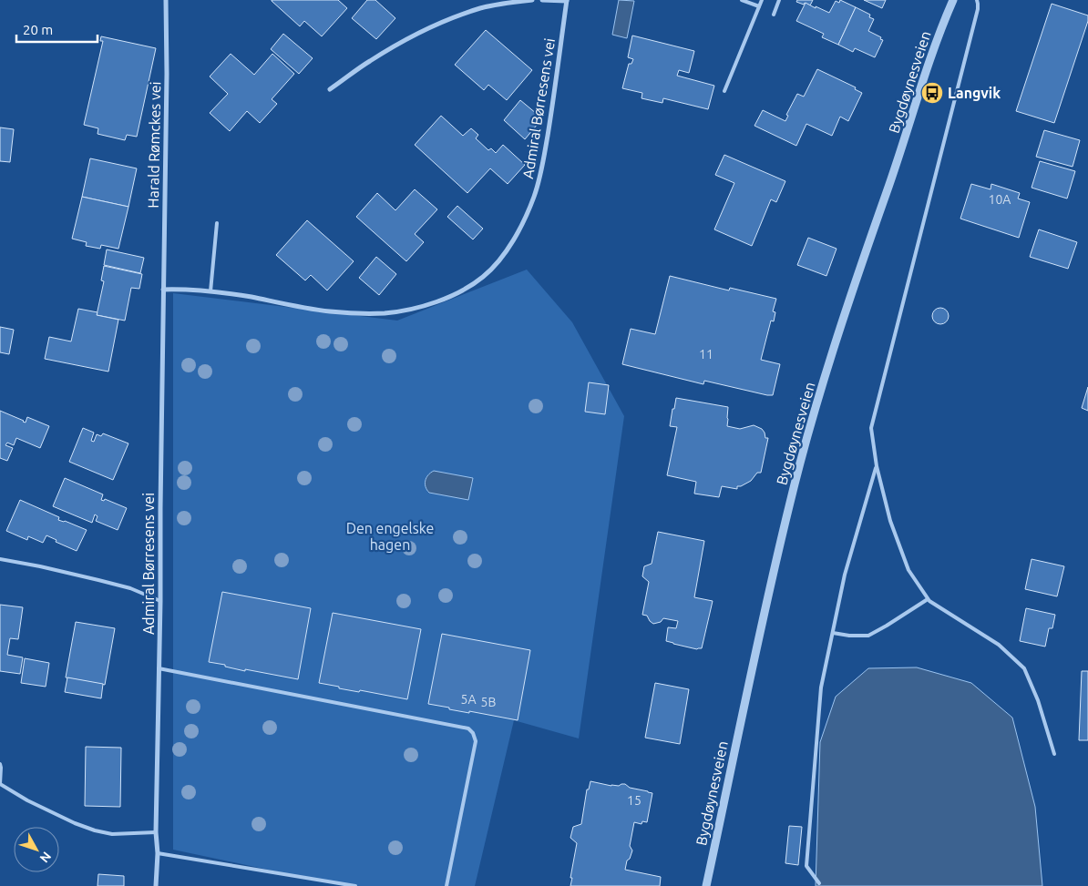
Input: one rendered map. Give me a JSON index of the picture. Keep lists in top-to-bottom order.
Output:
{
  "streets": {
    "street": ["Bygdøynesveien", "Admiral Børresens vei", "Harald Rømckes vei"]
  },
  "crossings": [
    ["Admiral Børresens vei", "Harald Rømckes vei"]
  ],
  "parks": ["Den engelske hagen"],
  "places": {
    "bus stop": ["Langvik"]
  },
  "house_numbers": [
    "10A",
    "11",
    "5A",
    "5B",
    "15"
  ],
  "scale_bar": "20 m",
  "north": "bottom right"
}
